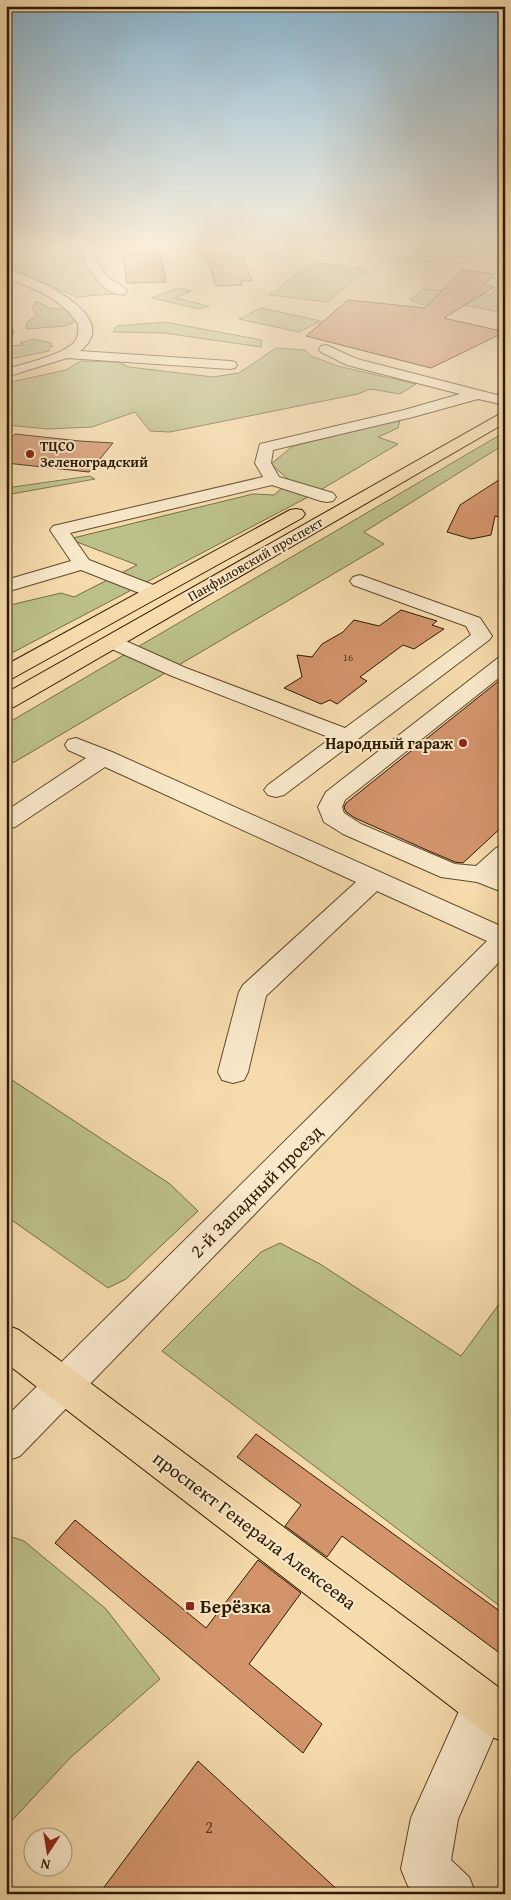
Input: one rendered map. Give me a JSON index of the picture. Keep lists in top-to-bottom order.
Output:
{
  "streets": {
    "main road": ["Панфиловский проспект", "проспект Генерала Алексеева"],
    "street": ["2-й Западный проезд"]
  },
  "crossings": [
    ["2-й Западный проезд", "проспект Генерала Алексеева"]
  ],
  "places": {
    "other": ["ТЦСО Зеленоградский", "Народный гараж"],
    "transit": ["Берёзка"]
  },
  "house_numbers": ["16", "2"],
  "north": "bottom"
}
